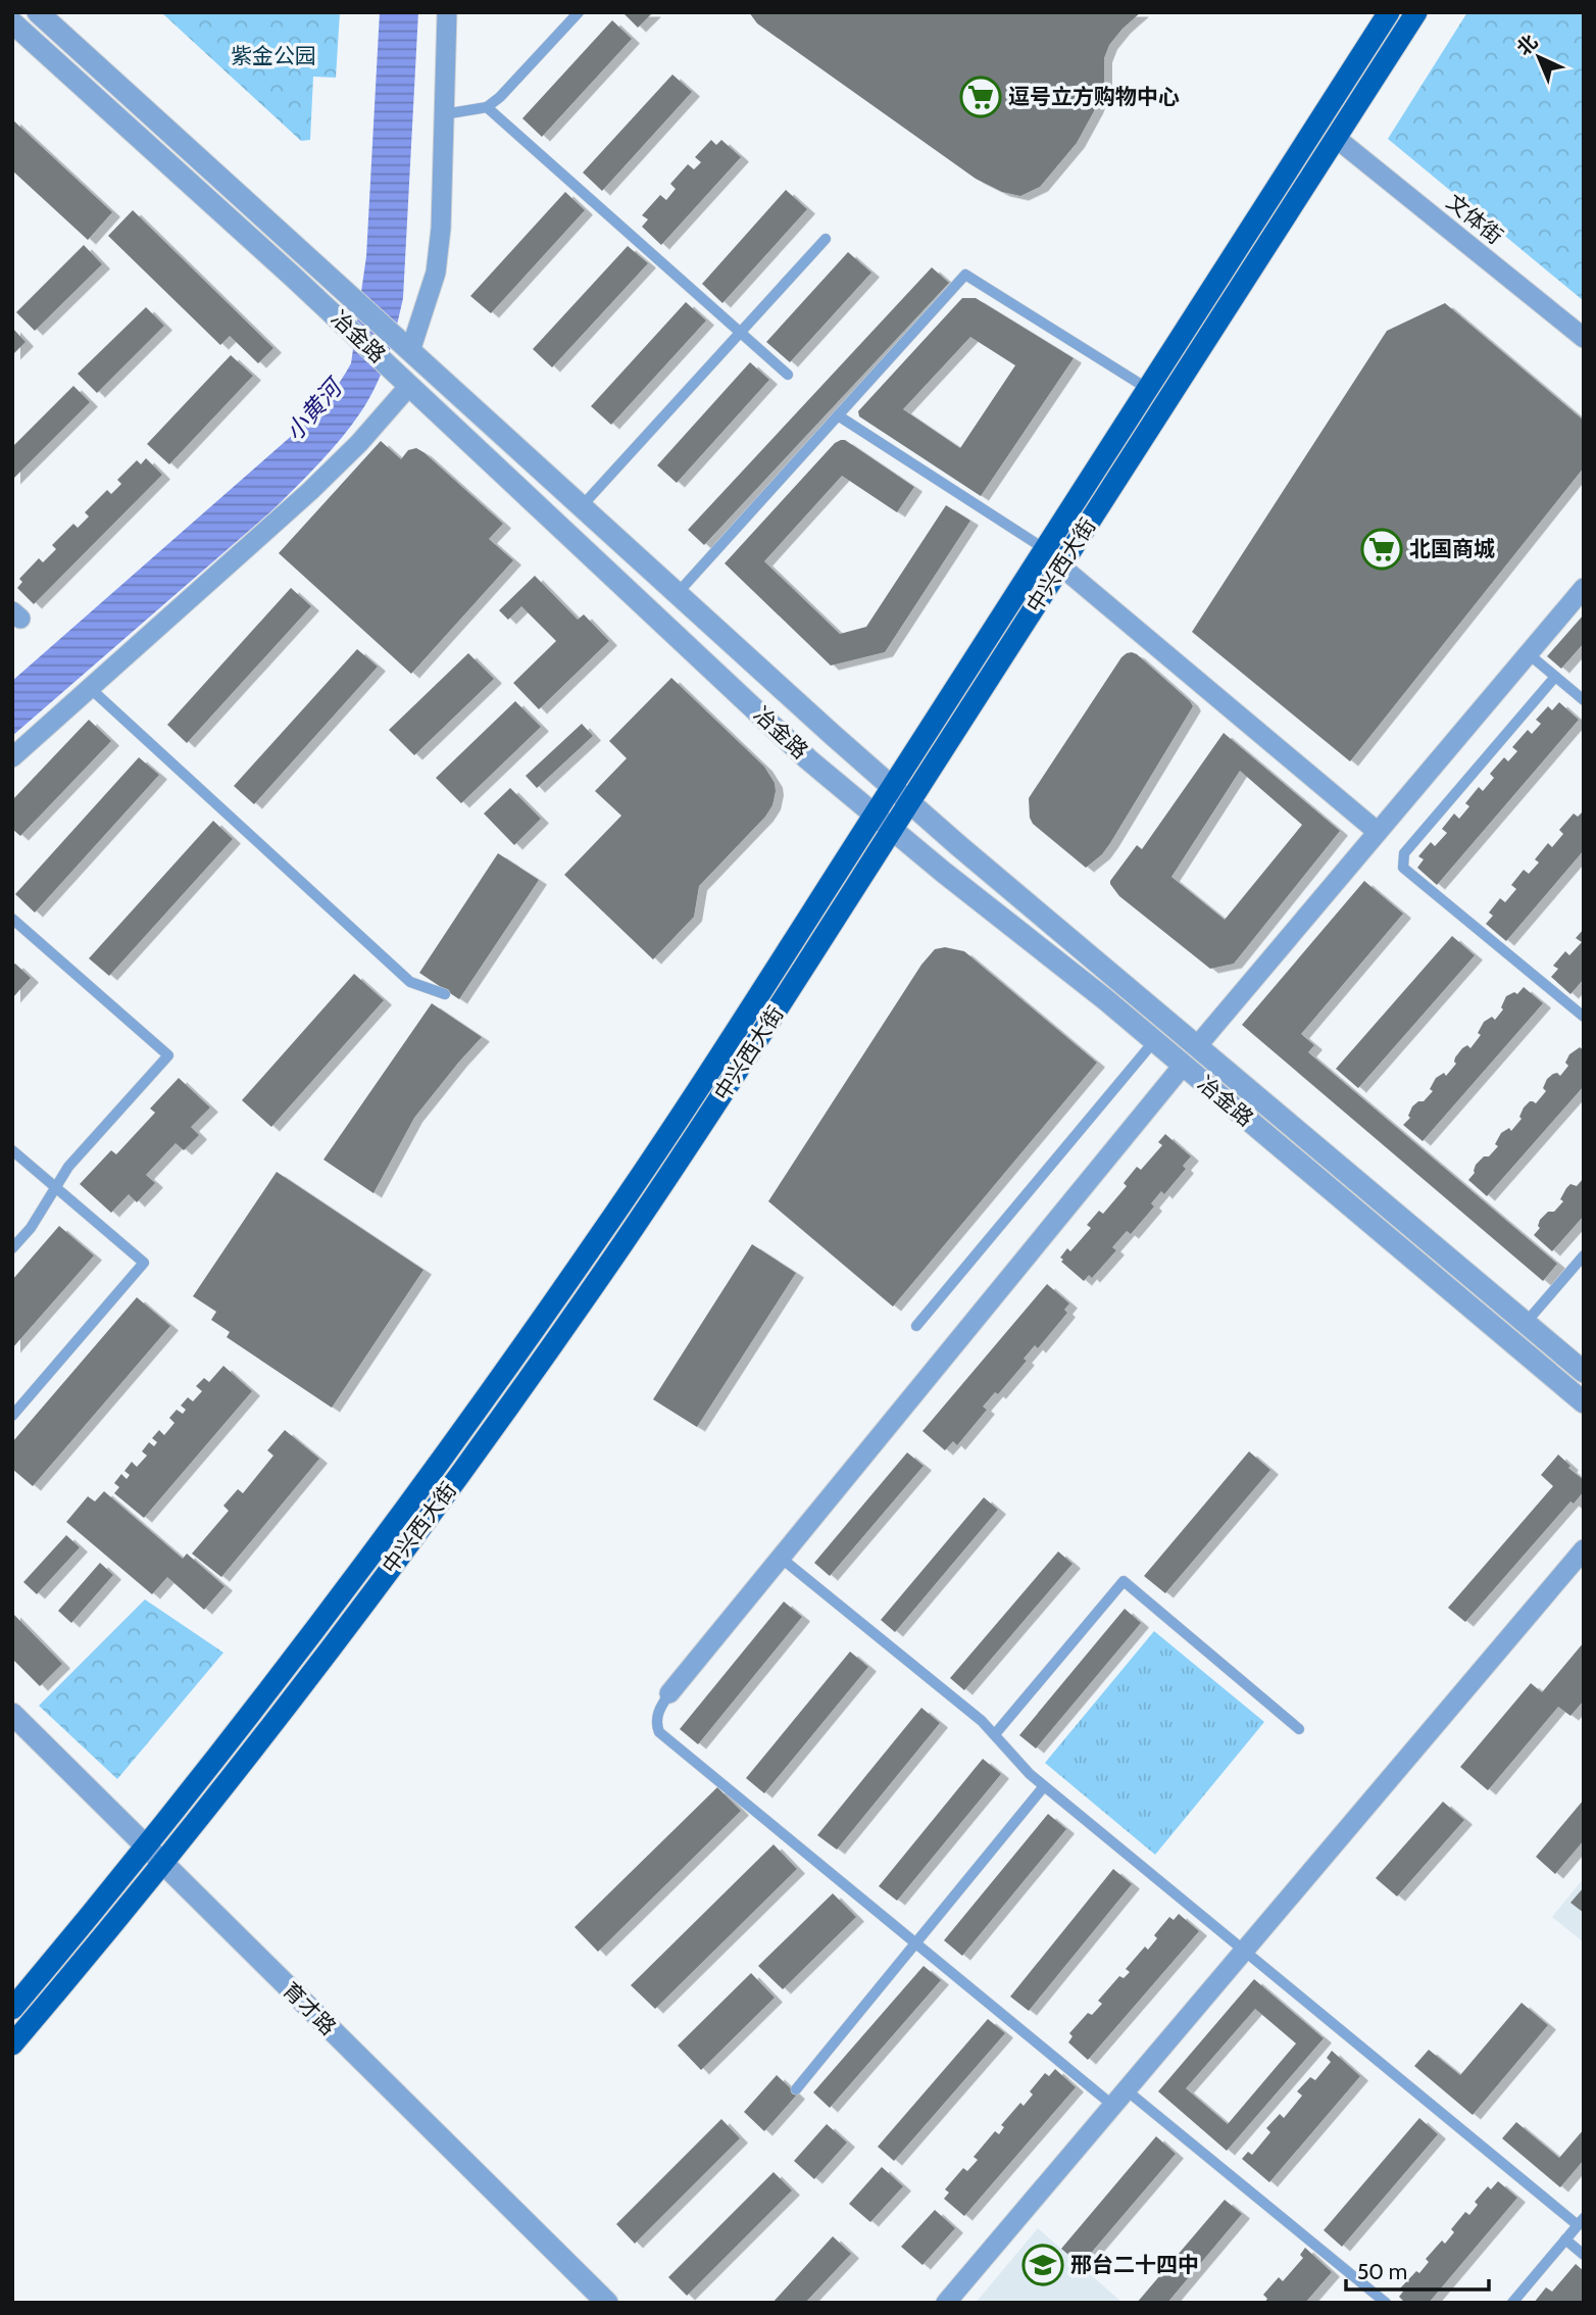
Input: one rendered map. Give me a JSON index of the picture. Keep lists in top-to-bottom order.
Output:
{
  "streets": {
    "main road": ["中兴西大街"],
    "street": ["文体街", "冶金路", "育才路"]
  },
  "crossings": [
    ["文体街", "中兴西大街"],
    ["冶金路", "中兴西大街"],
    ["中兴西大街", "育才路"]
  ],
  "water": ["小黄河"],
  "parks": ["紫金公园"],
  "places": {
    "supermarket": ["逗号立方购物中心", "北国商城"],
    "school or university": ["邢台二十四中"]
  },
  "scale_bar": "50 m",
  "north": "top left"
}
